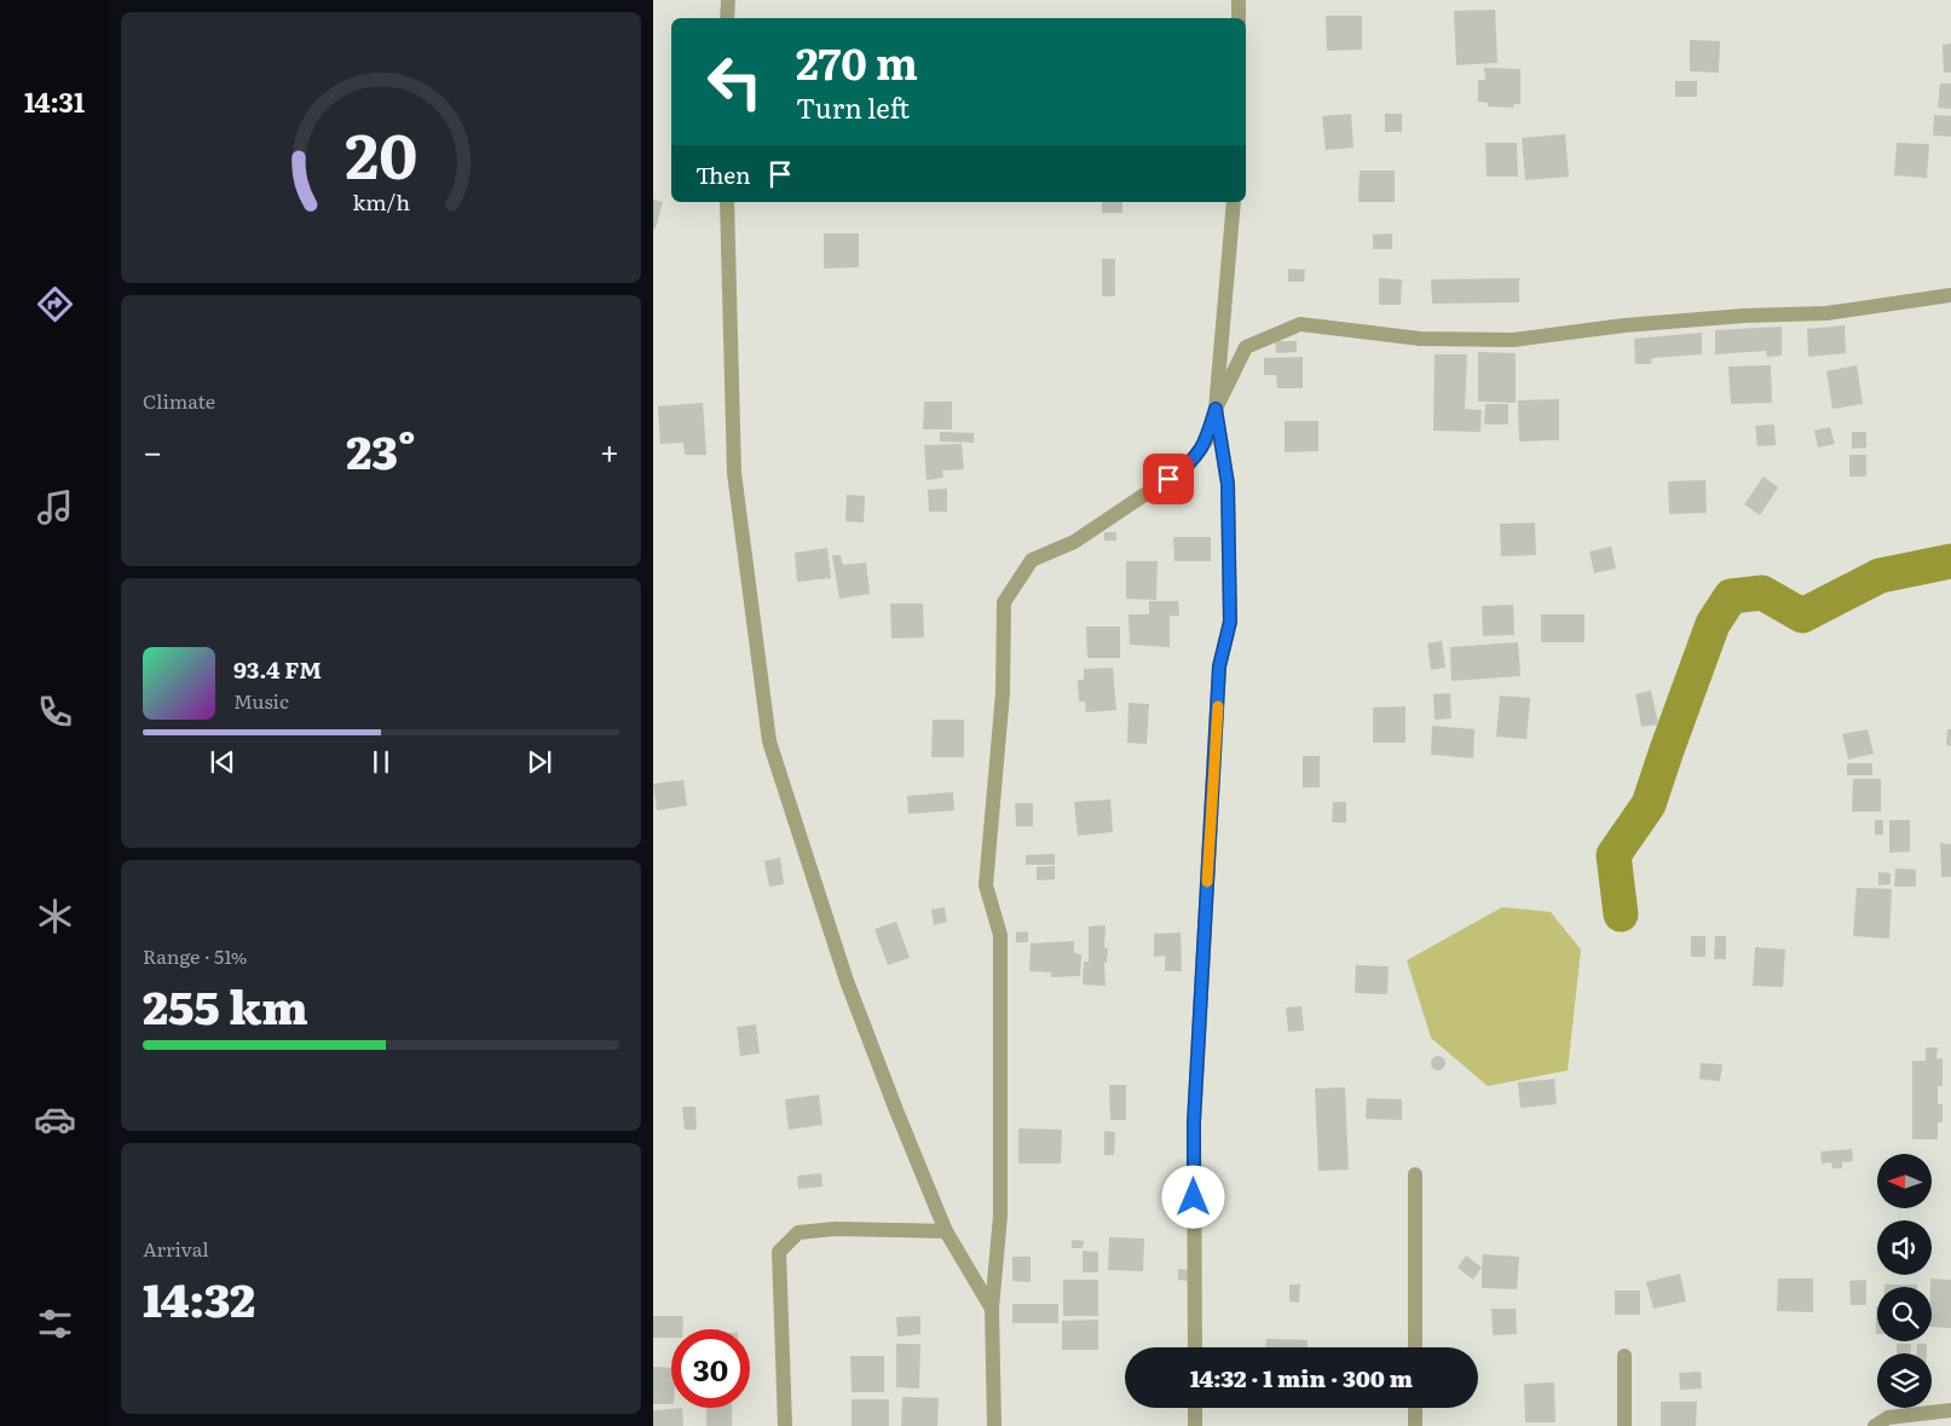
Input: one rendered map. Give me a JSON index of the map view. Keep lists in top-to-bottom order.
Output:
{
  "north": "left",
  "page": {
    "tabs": "14:31",
    "turn": ["270 m", "Turn left"],
    "then": "Then",
    "tile": [
      "Climate",
      ["Range · 51%", "255 km"],
      ["Arrival", "14:32"]
    ],
    "heat": ["−", "23°", "+"],
    "song": ["93.4 FM", "Music"],
    "limit": "30",
    "trip": "14:32 · 1 min · 300 m",
    "gauge": ["20", "km/h"]
  }
}
